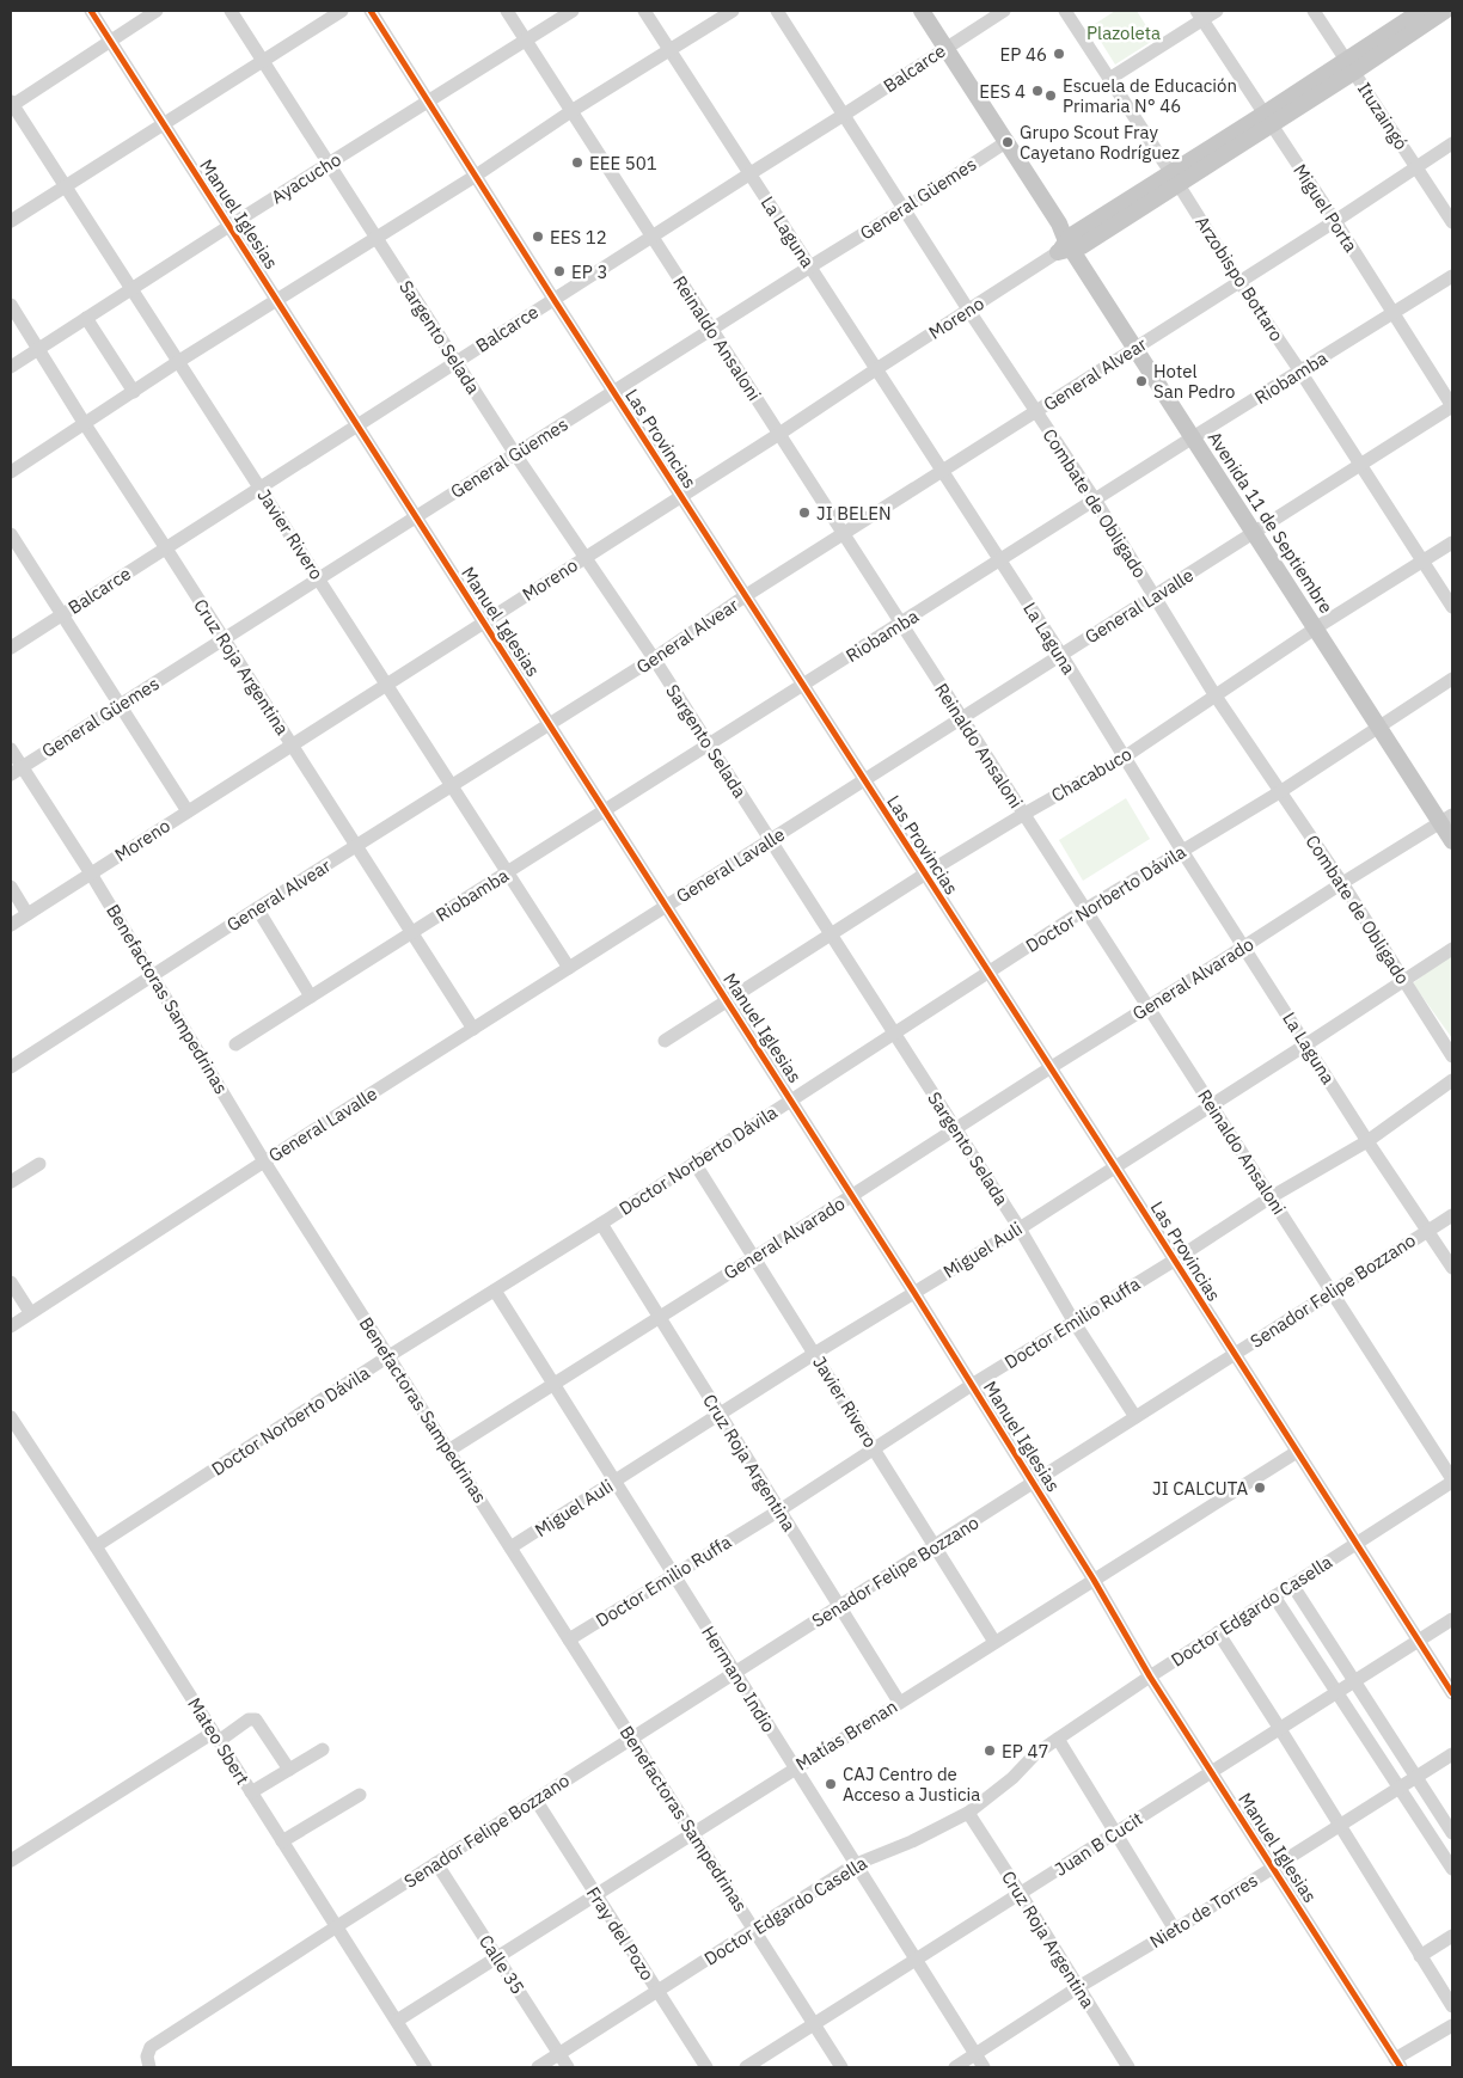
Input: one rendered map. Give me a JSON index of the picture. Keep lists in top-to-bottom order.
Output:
{
  "streets": {
    "main road": ["Avenida 11 de Septiembre"],
    "street": [
      "Balcarce",
      "Ituzaingó",
      "Ayacucho",
      "General Güemes",
      "Miguel Porta",
      "Manuel Iglesias",
      "La Laguna",
      "Arzobispo Bottaro",
      "Moreno",
      "Sargento Selada",
      "Reinaldo Ansaloni",
      "General Alvear",
      "Riobamba",
      "Las Provincias",
      "Combate de Obligado",
      "Javier Rivero",
      "General Lavalle",
      "Cruz Roja Argentina",
      "Chacabuco",
      "Doctor Norberto Dávila",
      "General Alvarado",
      "Benefactoras Sampedrinas",
      "Miguel Auli",
      "Senador Felipe Bozzano",
      "Doctor Emilio Ruffa",
      "Doctor Edgardo Casella",
      "Hermano Indio",
      "Matías Brenan",
      "Mateo Sbert",
      "Juan B Cucit",
      "Nieto de Torres",
      "Fray del Pozo",
      "Calle 35"
    ]
  },
  "crossings": [
    ["Balcarce", "Manuel Iglesias"],
    ["Balcarce", "La Laguna"],
    ["Balcarce", "Sargento Selada"],
    ["Balcarce", "Reinaldo Ansaloni"],
    ["Balcarce", "Las Provincias"],
    ["Balcarce", "Combate de Obligado"],
    ["Balcarce", "Avenida 11 de Septiembre"],
    ["Balcarce", "Javier Rivero"],
    ["Balcarce", "Cruz Roja Argentina"],
    ["Ituzaingó", "General Alvear"],
    ["Ayacucho", "Manuel Iglesias"],
    ["Ayacucho", "Sargento Selada"],
    ["Ayacucho", "Reinaldo Ansaloni"],
    ["Ayacucho", "Las Provincias"],
    ["Ayacucho", "Javier Rivero"],
    ["Ayacucho", "Cruz Roja Argentina"],
    ["General Güemes", "Manuel Iglesias"],
    ["General Güemes", "La Laguna"],
    ["General Güemes", "Sargento Selada"],
    ["General Güemes", "Reinaldo Ansaloni"],
    ["General Güemes", "Las Provincias"],
    ["General Güemes", "Combate de Obligado"],
    ["General Güemes", "Avenida 11 de Septiembre"],
    ["General Güemes", "Javier Rivero"],
    ["General Güemes", "Cruz Roja Argentina"],
    ["General Güemes", "Benefactoras Sampedrinas"],
    ["Miguel Porta", "General Alvear"],
    ["Miguel Porta", "Riobamba"],
    ["Miguel Porta", "General Lavalle"],
    ["Manuel Iglesias", "Moreno"],
    ["Manuel Iglesias", "General Alvear"],
    ["Manuel Iglesias", "Riobamba"],
    ["Manuel Iglesias", "General Lavalle"],
    ["Manuel Iglesias", "Chacabuco"],
    ["Manuel Iglesias", "Doctor Norberto Dávila"],
    ["Manuel Iglesias", "General Alvarado"],
    ["Manuel Iglesias", "Miguel Auli"],
    ["Manuel Iglesias", "Senador Felipe Bozzano"],
    ["Manuel Iglesias", "Doctor Emilio Ruffa"],
    ["Manuel Iglesias", "Doctor Edgardo Casella"],
    ["Manuel Iglesias", "Matías Brenan"],
    ["Manuel Iglesias", "Juan B Cucit"],
    ["Manuel Iglesias", "Nieto de Torres"],
    ["La Laguna", "Moreno"],
    ["La Laguna", "General Alvear"],
    ["La Laguna", "Riobamba"],
    ["La Laguna", "General Lavalle"],
    ["La Laguna", "Chacabuco"],
    ["La Laguna", "Doctor Norberto Dávila"],
    ["La Laguna", "General Alvarado"],
    ["La Laguna", "Miguel Auli"],
    ["La Laguna", "Senador Felipe Bozzano"],
    ["La Laguna", "Doctor Emilio Ruffa"],
    ["Arzobispo Bottaro", "General Alvear"],
    ["Arzobispo Bottaro", "Riobamba"],
    ["Arzobispo Bottaro", "General Lavalle"],
    ["Arzobispo Bottaro", "Chacabuco"],
    ["Moreno", "Sargento Selada"],
    ["Moreno", "Reinaldo Ansaloni"],
    ["Moreno", "Las Provincias"],
    ["Moreno", "Combate de Obligado"],
    ["Moreno", "Avenida 11 de Septiembre"],
    ["Moreno", "Javier Rivero"],
    ["Moreno", "Cruz Roja Argentina"],
    ["Moreno", "Benefactoras Sampedrinas"],
    ["Sargento Selada", "General Alvear"],
    ["Sargento Selada", "Riobamba"],
    ["Sargento Selada", "General Lavalle"],
    ["Sargento Selada", "Chacabuco"],
    ["Sargento Selada", "Doctor Norberto Dávila"],
    ["Sargento Selada", "General Alvarado"],
    ["Sargento Selada", "Miguel Auli"],
    ["Sargento Selada", "Senador Felipe Bozzano"],
    ["Sargento Selada", "Doctor Emilio Ruffa"],
    ["Reinaldo Ansaloni", "General Alvear"],
    ["Reinaldo Ansaloni", "Riobamba"],
    ["Reinaldo Ansaloni", "General Lavalle"],
    ["Reinaldo Ansaloni", "Chacabuco"],
    ["Reinaldo Ansaloni", "Doctor Norberto Dávila"],
    ["Reinaldo Ansaloni", "General Alvarado"],
    ["Reinaldo Ansaloni", "Miguel Auli"],
    ["Reinaldo Ansaloni", "Senador Felipe Bozzano"],
    ["Reinaldo Ansaloni", "Doctor Emilio Ruffa"],
    ["Reinaldo Ansaloni", "Doctor Edgardo Casella"],
    ["General Alvear", "Las Provincias"],
    ["General Alvear", "Combate de Obligado"],
    ["General Alvear", "Avenida 11 de Septiembre"],
    ["General Alvear", "Javier Rivero"],
    ["General Alvear", "Cruz Roja Argentina"],
    ["General Alvear", "Benefactoras Sampedrinas"],
    ["Riobamba", "Las Provincias"],
    ["Riobamba", "Combate de Obligado"],
    ["Riobamba", "Avenida 11 de Septiembre"],
    ["Riobamba", "Javier Rivero"],
    ["Riobamba", "Cruz Roja Argentina"],
    ["Las Provincias", "General Lavalle"],
    ["Las Provincias", "Chacabuco"],
    ["Las Provincias", "Doctor Norberto Dávila"],
    ["Las Provincias", "General Alvarado"],
    ["Las Provincias", "Miguel Auli"],
    ["Las Provincias", "Senador Felipe Bozzano"],
    ["Las Provincias", "Doctor Emilio Ruffa"],
    ["Las Provincias", "Doctor Edgardo Casella"],
    ["Las Provincias", "Matías Brenan"],
    ["Las Provincias", "Juan B Cucit"],
    ["Combate de Obligado", "General Lavalle"],
    ["Combate de Obligado", "Chacabuco"],
    ["Combate de Obligado", "Doctor Norberto Dávila"],
    ["Combate de Obligado", "General Alvarado"],
    ["Combate de Obligado", "Miguel Auli"],
    ["Avenida 11 de Septiembre", "General Lavalle"],
    ["Avenida 11 de Septiembre", "Chacabuco"],
    ["Avenida 11 de Septiembre", "Doctor Norberto Dávila"],
    ["Avenida 11 de Septiembre", "General Alvarado"],
    ["Javier Rivero", "General Lavalle"],
    ["Javier Rivero", "Doctor Norberto Dávila"],
    ["Javier Rivero", "General Alvarado"],
    ["Javier Rivero", "Miguel Auli"],
    ["Javier Rivero", "Senador Felipe Bozzano"],
    ["Javier Rivero", "Doctor Emilio Ruffa"],
    ["Javier Rivero", "Matías Brenan"],
    ["General Lavalle", "Cruz Roja Argentina"],
    ["General Lavalle", "Benefactoras Sampedrinas"],
    ["Cruz Roja Argentina", "Doctor Norberto Dávila"],
    ["Cruz Roja Argentina", "General Alvarado"],
    ["Cruz Roja Argentina", "Miguel Auli"],
    ["Cruz Roja Argentina", "Senador Felipe Bozzano"],
    ["Cruz Roja Argentina", "Doctor Emilio Ruffa"],
    ["Cruz Roja Argentina", "Doctor Edgardo Casella"],
    ["Cruz Roja Argentina", "Matías Brenan"],
    ["Cruz Roja Argentina", "Juan B Cucit"],
    ["Cruz Roja Argentina", "Nieto de Torres"],
    ["Doctor Norberto Dávila", "Benefactoras Sampedrinas"],
    ["Doctor Norberto Dávila", "Hermano Indio"],
    ["Doctor Norberto Dávila", "Mateo Sbert"],
    ["General Alvarado", "Benefactoras Sampedrinas"],
    ["General Alvarado", "Hermano Indio"],
    ["Benefactoras Sampedrinas", "Miguel Auli"],
    ["Benefactoras Sampedrinas", "Senador Felipe Bozzano"],
    ["Benefactoras Sampedrinas", "Doctor Emilio Ruffa"],
    ["Benefactoras Sampedrinas", "Doctor Edgardo Casella"],
    ["Benefactoras Sampedrinas", "Matías Brenan"],
    ["Benefactoras Sampedrinas", "Juan B Cucit"],
    ["Miguel Auli", "Hermano Indio"],
    ["Senador Felipe Bozzano", "Hermano Indio"],
    ["Senador Felipe Bozzano", "Mateo Sbert"],
    ["Senador Felipe Bozzano", "Fray del Pozo"],
    ["Senador Felipe Bozzano", "Calle 35"],
    ["Doctor Emilio Ruffa", "Hermano Indio"],
    ["Doctor Edgardo Casella", "Hermano Indio"],
    ["Doctor Edgardo Casella", "Fray del Pozo"],
    ["Doctor Edgardo Casella", "Calle 35"],
    ["Hermano Indio", "Matías Brenan"],
    ["Hermano Indio", "Juan B Cucit"],
    ["Hermano Indio", "Nieto de Torres"],
    ["Matías Brenan", "Mateo Sbert"],
    ["Matías Brenan", "Fray del Pozo"],
    ["Matías Brenan", "Calle 35"]
  ],
  "parks": ["Plazoleta"],
  "places": [
    "EP 46",
    "EES 4",
    "Escuela de Educación Primaria N° 46",
    "Grupo Scout Fray Cayetano Rodríguez",
    "EEE 501",
    "EES 12",
    "EP 3",
    "Hotel San Pedro",
    "JI BELEN",
    "JI CALCUTA",
    "EP 47",
    "CAJ Centro de Acceso a Justicia"
  ]
}
